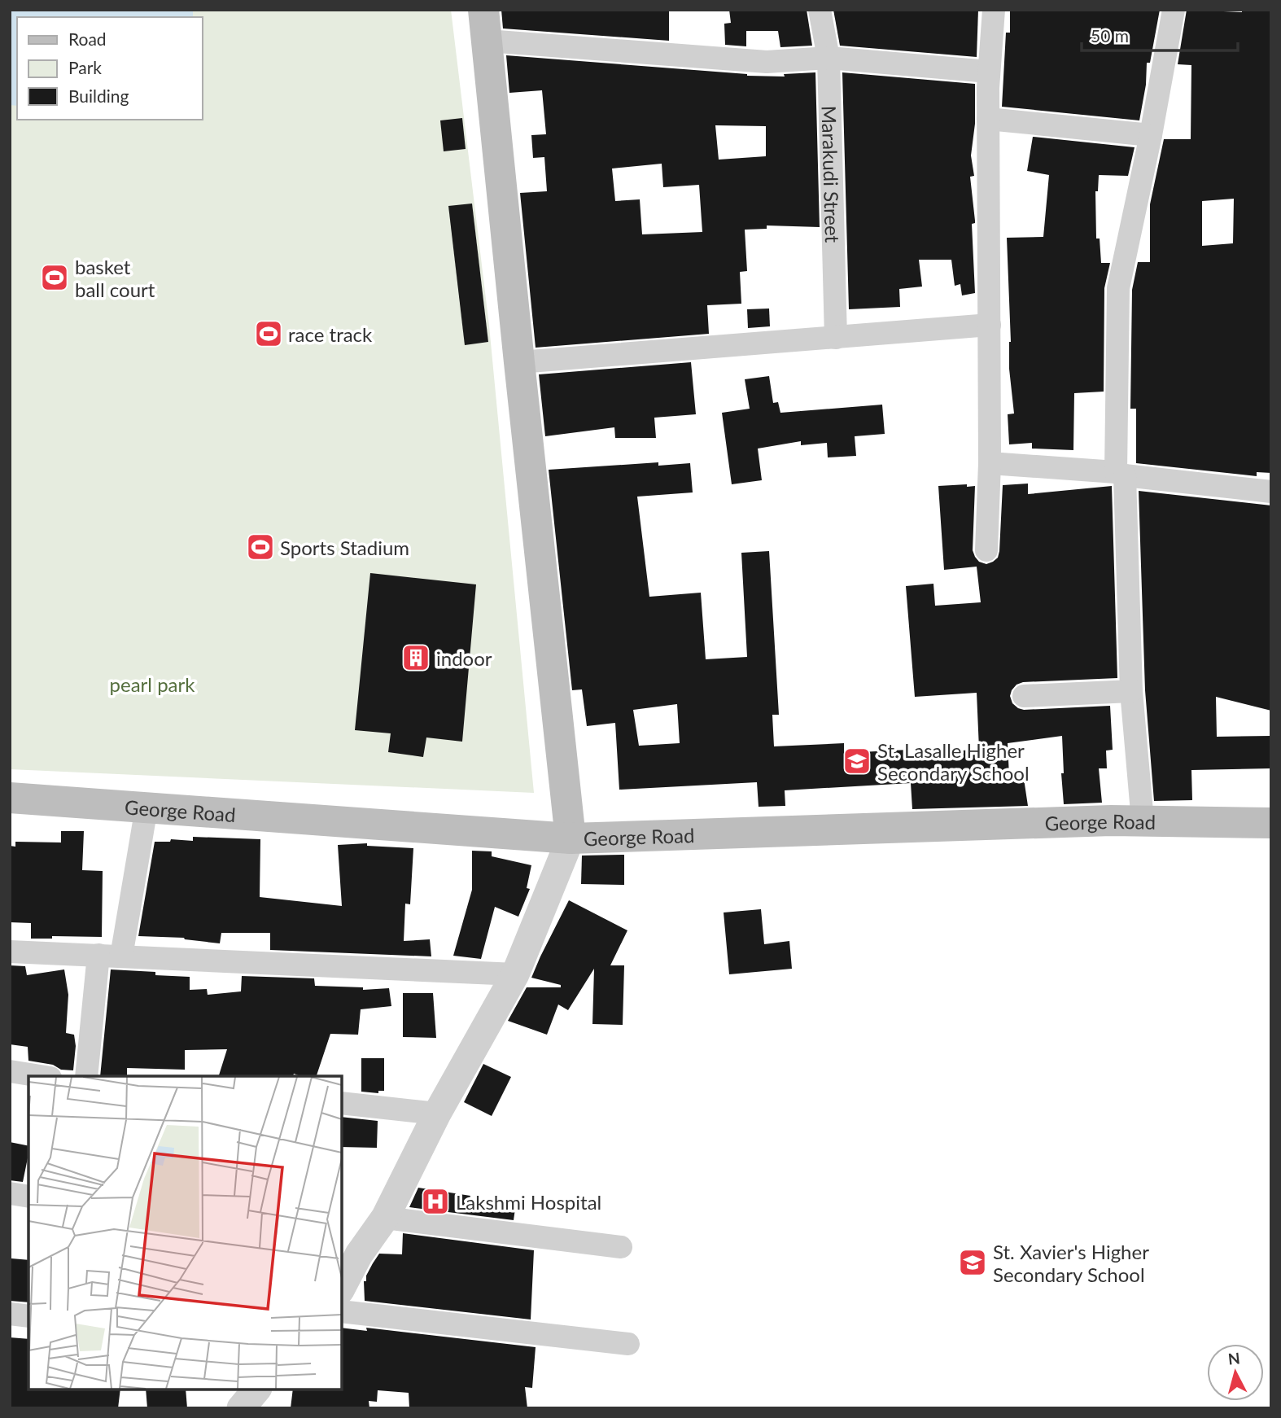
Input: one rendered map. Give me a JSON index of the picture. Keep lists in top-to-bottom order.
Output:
{
  "streets": {
    "main road": ["George Road"],
    "street": ["Marakudi Street"]
  },
  "parks": ["pearl park"],
  "places": {
    "sports": ["basket ball court", "race track", "Sports Stadium"],
    "building": ["indoor"],
    "school or university": ["St. Lasalle Higher Secondary School", "St. Xavier's Higher Secondary School"],
    "hospital": ["Lakshmi Hospital"]
  },
  "legend": ["Road", "Park", "Building"],
  "scale_bar": "50 m",
  "north": "top"
}
